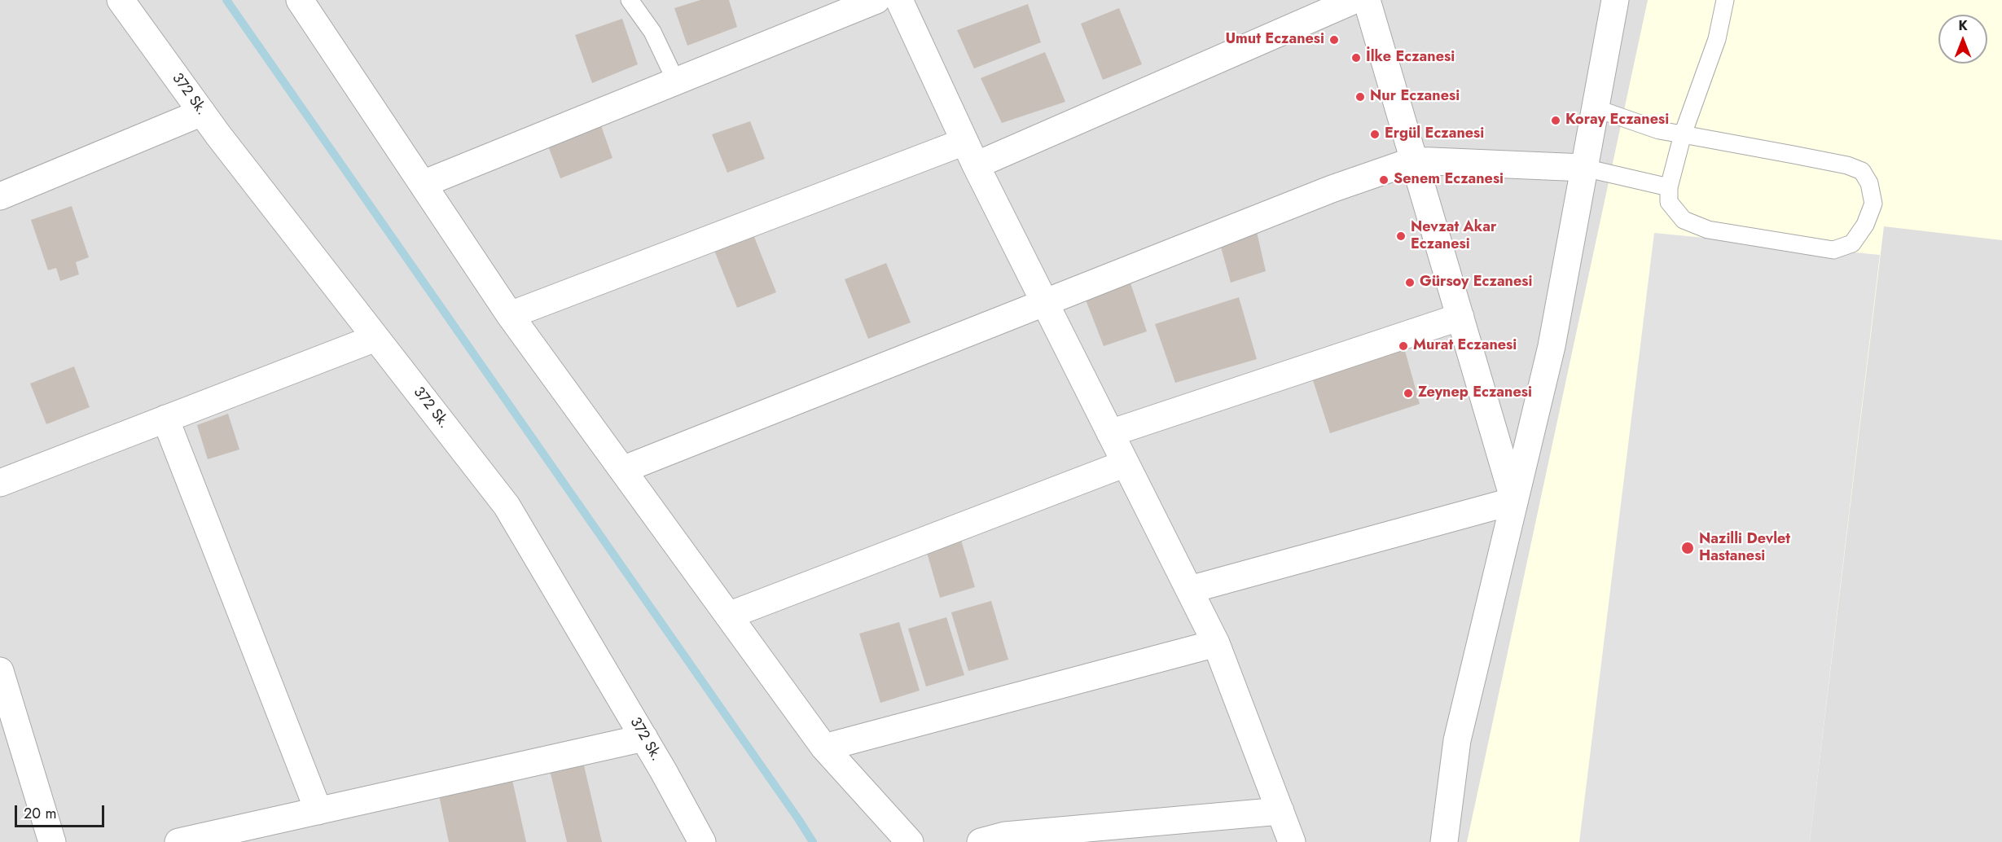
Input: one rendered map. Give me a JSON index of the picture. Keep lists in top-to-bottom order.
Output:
{
  "streets": {
    "street": ["372 Sk."]
  },
  "places": [
    "Umut Eczanesi",
    "İlke Eczanesi",
    "Nur Eczanesi",
    "Koray Eczanesi",
    "Ergül Eczanesi",
    "Senem Eczanesi",
    "Nevzat Akar Eczanesi",
    "Gürsoy Eczanesi",
    "Murat Eczanesi",
    "Zeynep Eczanesi",
    "Nazilli Devlet Hastanesi"
  ],
  "scale_bar": "20 m",
  "north": "top"
}
